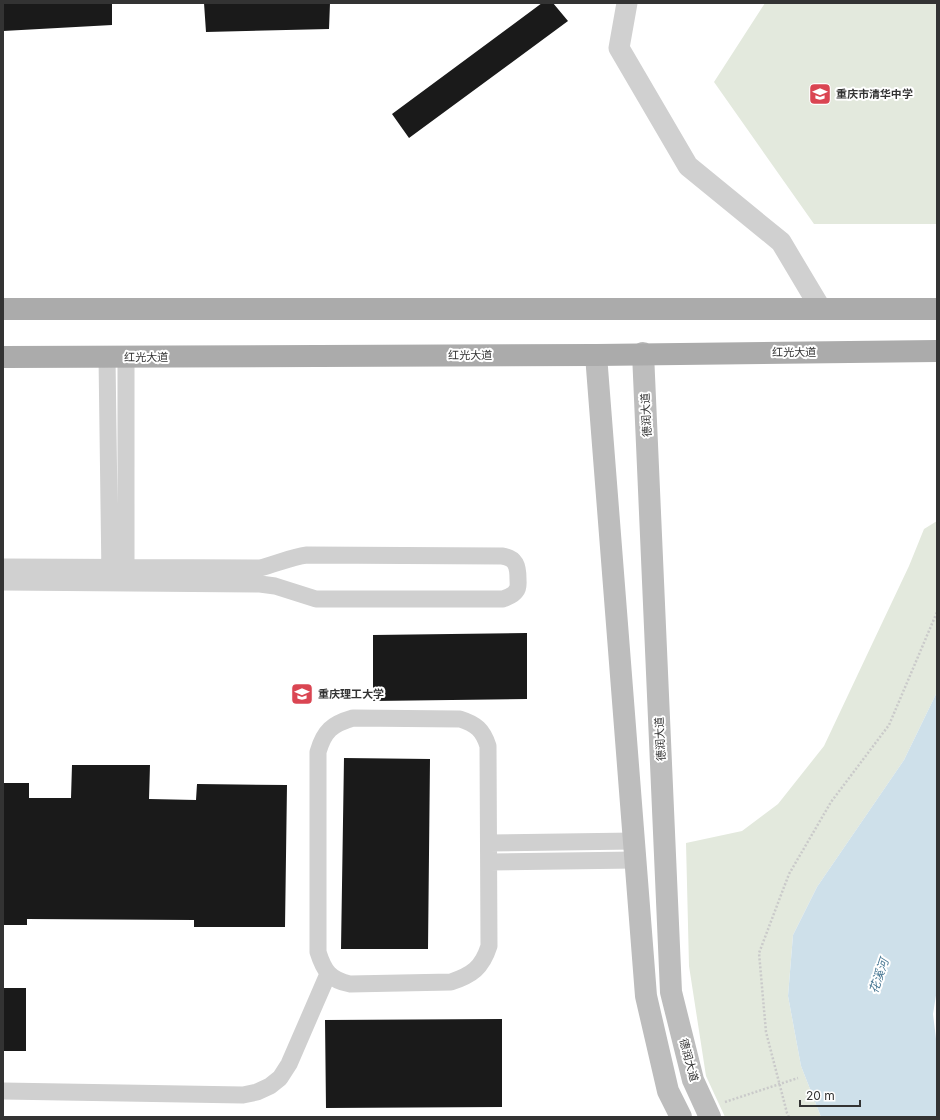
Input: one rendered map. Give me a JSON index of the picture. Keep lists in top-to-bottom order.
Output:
{
  "streets": {
    "main road": ["红光大道", "德润大道"]
  },
  "crossings": [
    ["红光大道", "德润大道"]
  ],
  "water": ["花溪河"],
  "places": {
    "school or university": ["重庆市清华中学", "重庆理工大学"]
  },
  "scale_bar": "20 m"
}
